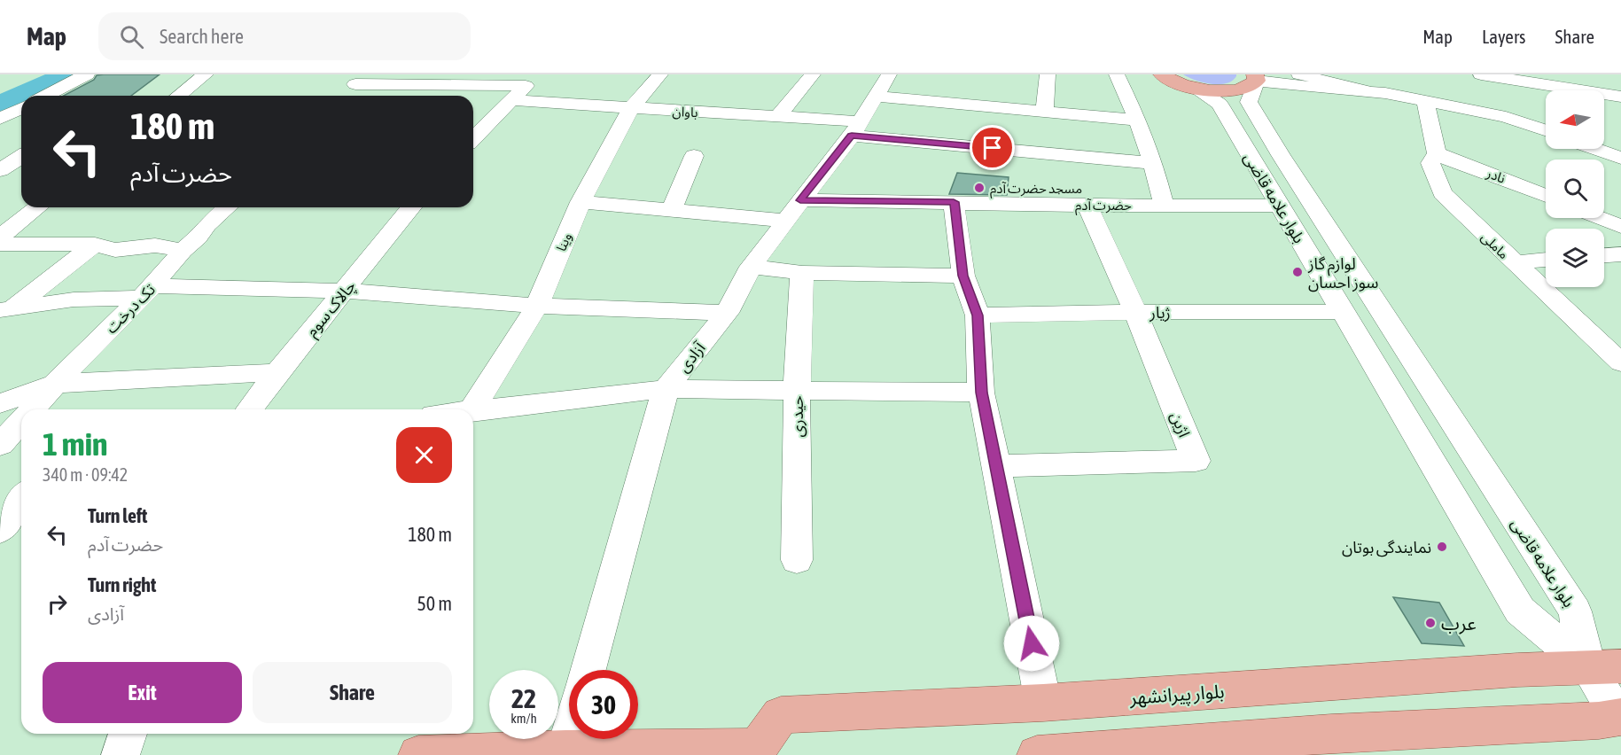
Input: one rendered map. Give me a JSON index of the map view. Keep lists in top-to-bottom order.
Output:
{
  "streets": {
    "main road": ["بلوار پیرانشهر"],
    "street": [
      "باوان",
      "نادر",
      "بلوار علامه قاضی",
      "حضرت آدم",
      "وینا",
      "ماملی",
      "تک درخت",
      "چالاک سوم",
      "ژیار",
      "آزادی",
      "حیدری",
      "اژین"
    ]
  },
  "crossings": [
    ["باوان", "وینا"],
    ["باوان", "آزادی"],
    ["نادر", "ماملی"],
    ["بلوار علامه قاضی", "حضرت آدم"],
    ["بلوار علامه قاضی", "ژیار"],
    ["بلوار علامه قاضی", "بلوار پیرانشهر"],
    ["حضرت آدم", "آزادی"],
    ["حضرت آدم", "اژین"],
    ["ژیار", "اژین"]
  ],
  "places": [
    "مسجد حضرت آدم",
    "لوازم گاز سوز احسان",
    "نمایندگی بوتان",
    "عرب"
  ],
  "north": "left",
  "page": {
    "header": "Map",
    "search": "Search here",
    "nav": ["Map", "Layers", "Share"],
    "turn": ["180 m", "حضرت آدم"],
    "heading": ["1 min", "340 m · 09:42"],
    "list": [
      {
        "name": "Turn left",
        "note": "حضرت آدم",
        "value": "180 m"
      },
      {
        "name": "Turn right",
        "note": "آزادی",
        "value": "50 m"
      }
    ],
    "buttons": ["Exit", "Share"],
    "speed": "22 km/h",
    "limit": "30"
  }
}
